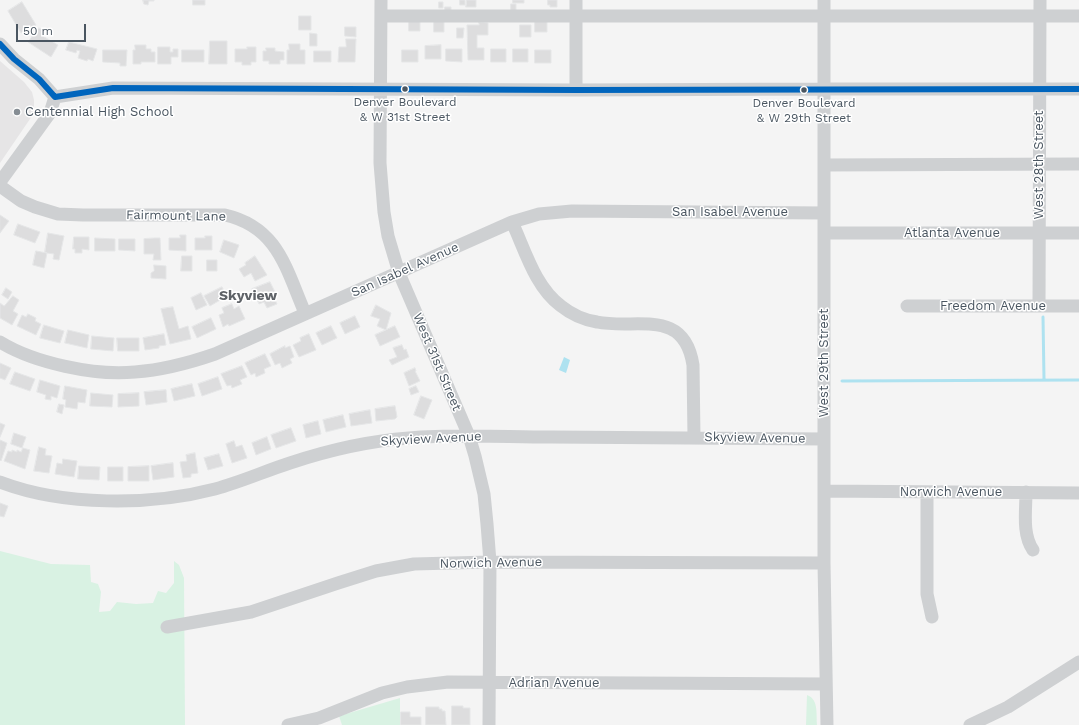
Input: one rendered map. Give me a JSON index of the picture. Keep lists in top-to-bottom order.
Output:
{
  "streets": {
    "street": [
      "West 28th Street",
      "San Isabel Avenue",
      "Fairmount Lane",
      "Atlanta Avenue",
      "Freedom Avenue",
      "West 31st Street",
      "West 29th Street",
      "Skyview Avenue",
      "Norwich Avenue",
      "Adrian Avenue"
    ]
  },
  "crossings": [
    ["West 28th Street", "Atlanta Avenue"],
    ["West 28th Street", "Freedom Avenue"],
    ["San Isabel Avenue", "Fairmount Lane"],
    ["San Isabel Avenue", "West 31st Street"],
    ["San Isabel Avenue", "West 29th Street"],
    ["Atlanta Avenue", "West 29th Street"],
    ["West 31st Street", "Skyview Avenue"],
    ["West 31st Street", "Norwich Avenue"],
    ["West 31st Street", "Adrian Avenue"],
    ["West 29th Street", "Skyview Avenue"],
    ["West 29th Street", "Norwich Avenue"],
    ["West 29th Street", "Adrian Avenue"]
  ],
  "districts": ["Skyview"],
  "places": ["Denver Boulevard & W 31st Street", "Denver Boulevard & W 29th Street", "Centennial High School"],
  "scale_bar": "50 m"
}
